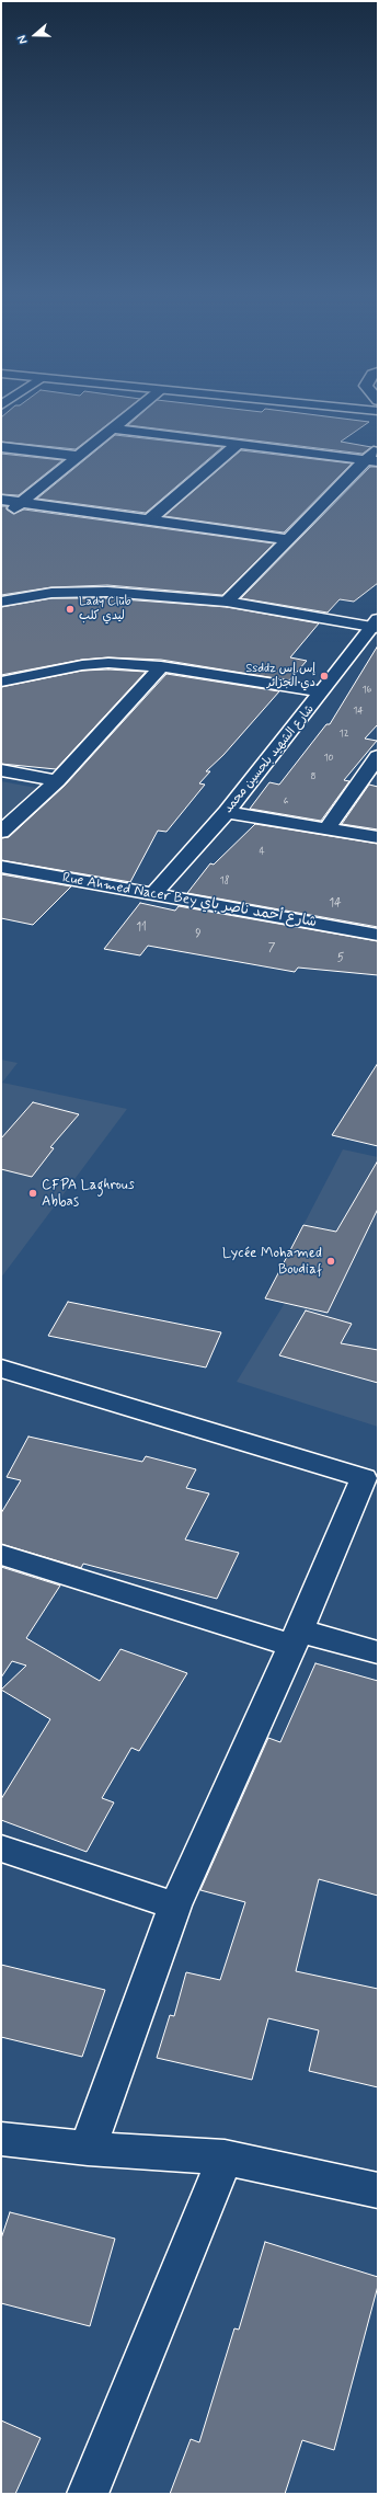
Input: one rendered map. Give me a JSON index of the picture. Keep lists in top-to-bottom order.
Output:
{
  "streets": {
    "street": ["شارع الشهيد بلحسين محمد", "Rue Ahmed Nacer Bey شارع أحمد ناصر باي"]
  },
  "crossings": [
    ["شارع الشهيد بلحسين محمد", "Rue Ahmed Nacer Bey شارع أحمد ناصر باي"]
  ],
  "places": [
    "Lady Club ليدي كلب",
    "Ssddz إس إس دي الجزائر",
    "CFPA Laghrous Abbas",
    "Lycée Mohamed Boudiaf"
  ],
  "house_numbers": [
    "16",
    "14",
    "12",
    "10",
    "8",
    "6",
    "4",
    "18",
    "14",
    "11",
    "9",
    "7",
    "5"
  ],
  "north": "left"
}
